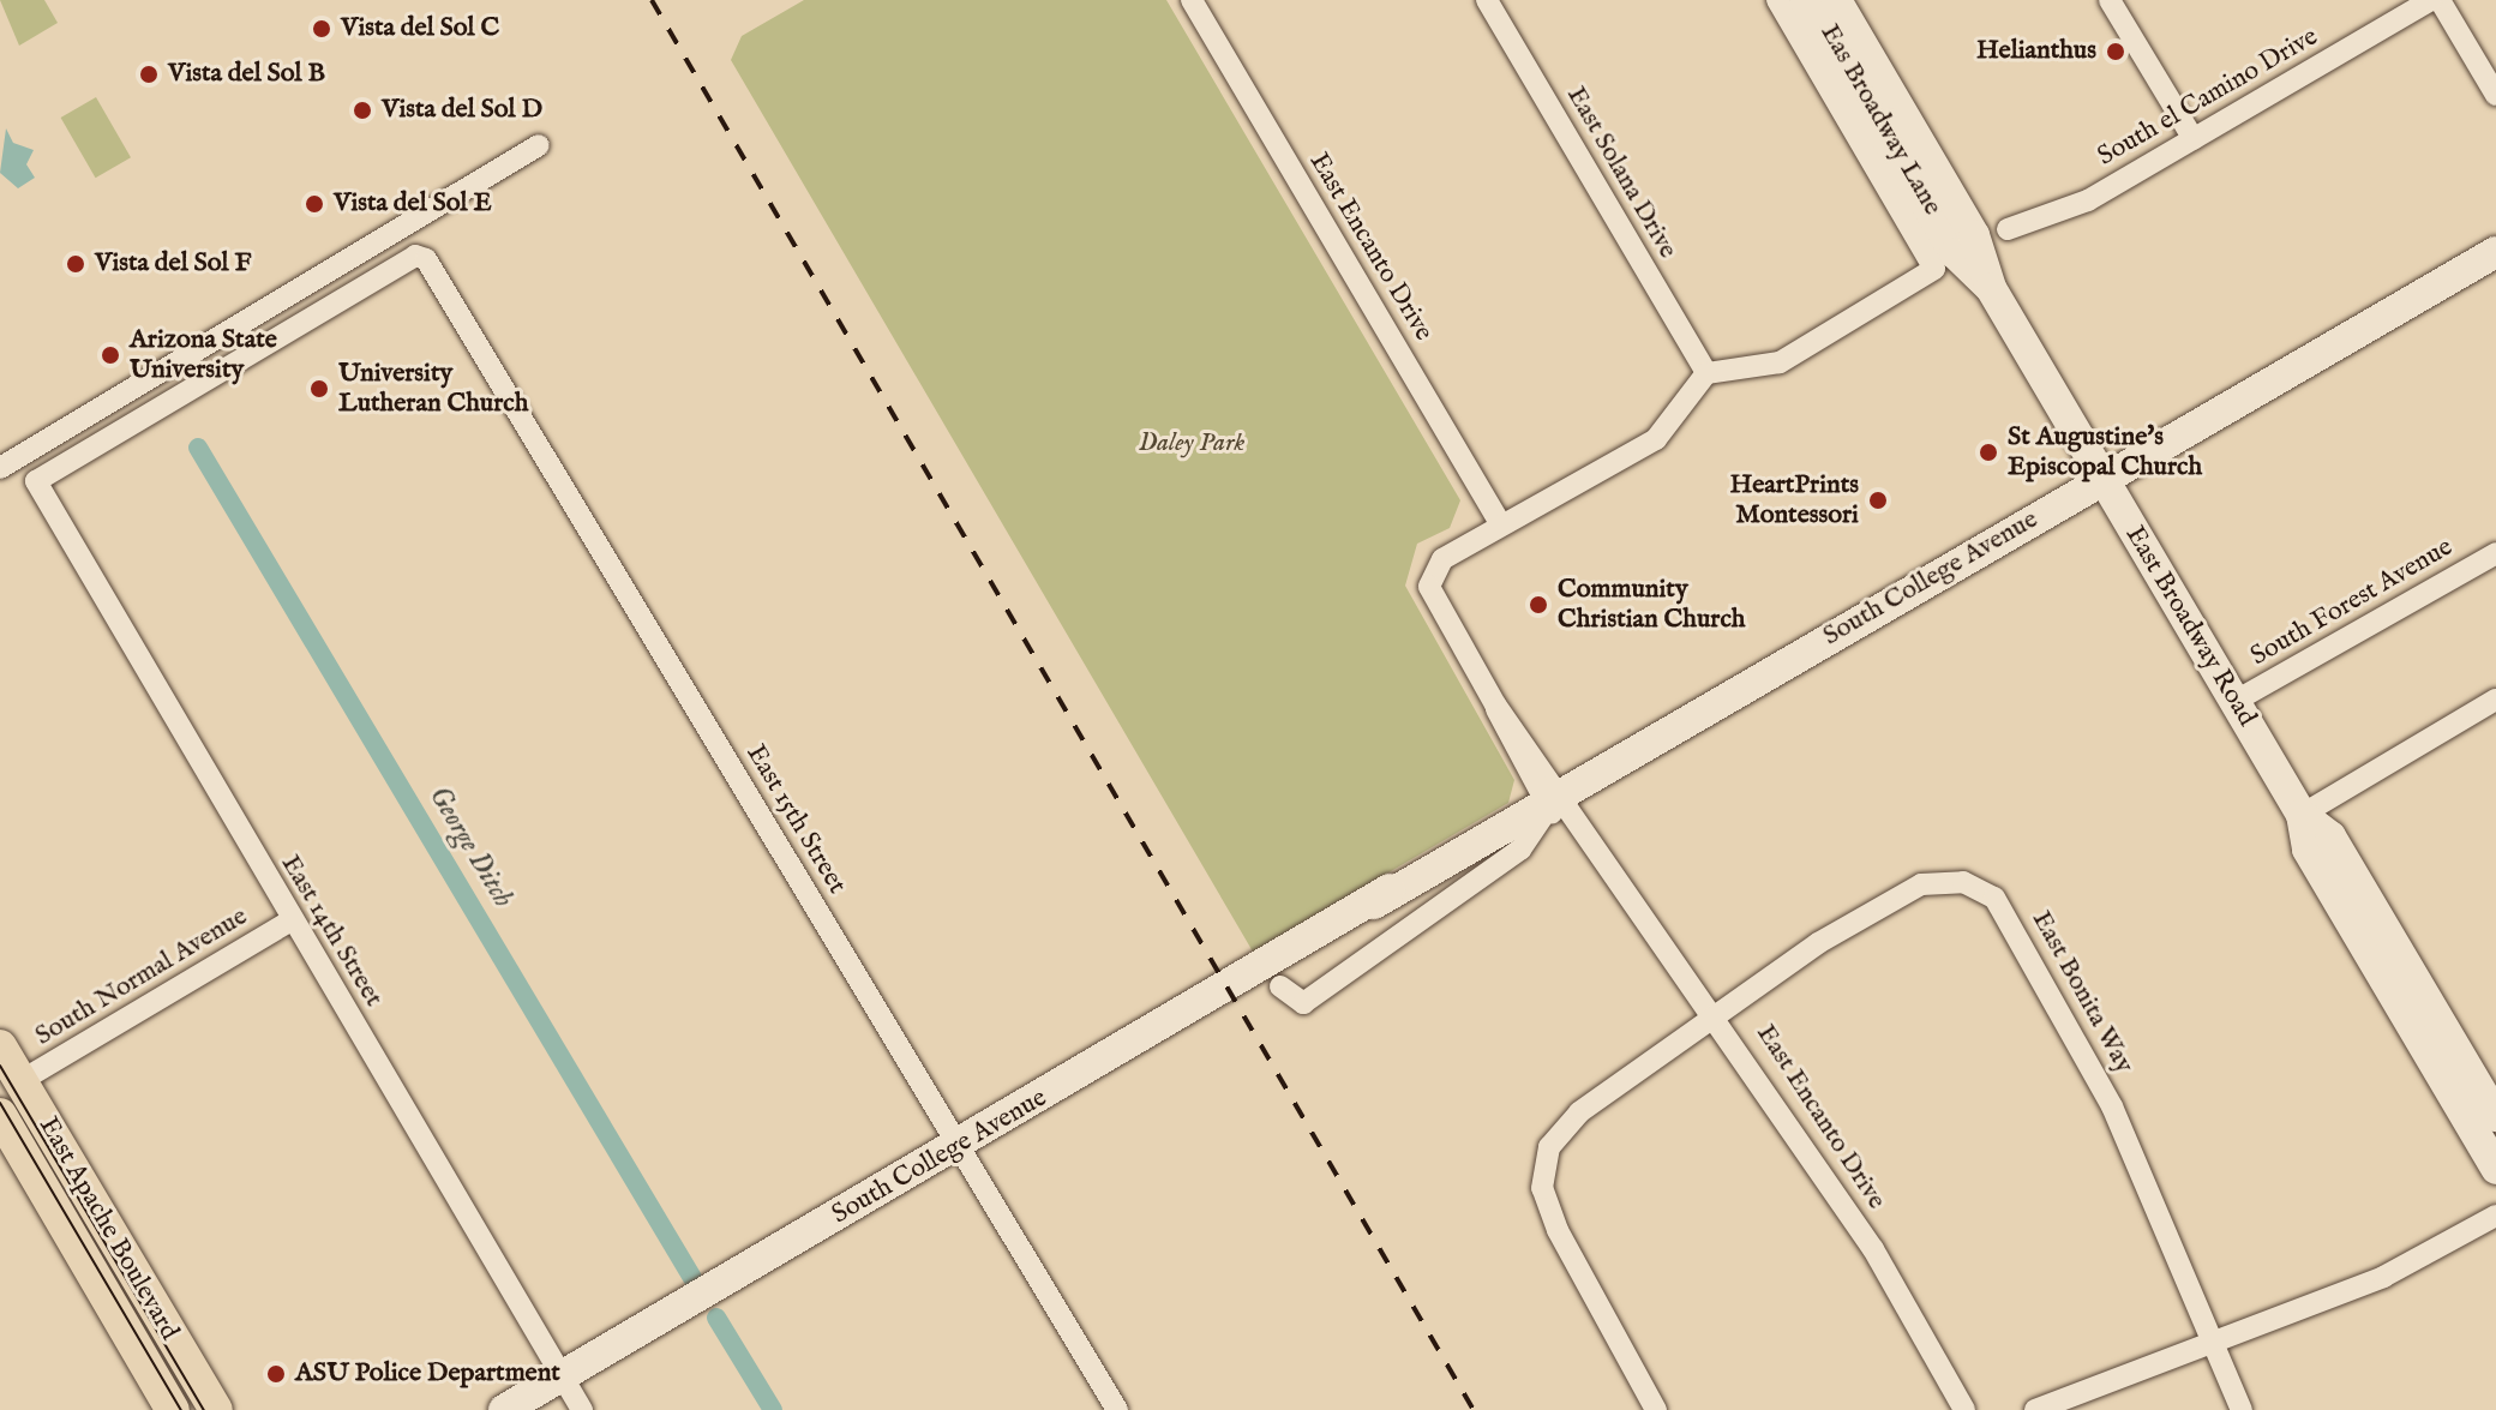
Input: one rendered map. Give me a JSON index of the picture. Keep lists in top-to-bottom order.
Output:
{
  "streets": {
    "main road": ["East Apache Boulevard"],
    "street": [
      "South el Camino Drive",
      "Eas Broadway Lane",
      "East Solana Drive",
      "East Encanto Drive",
      "South College Avenue",
      "South Forest Avenue",
      "East Broadway Road",
      "East 15th Street",
      "East 14th Street",
      "South Normal Avenue",
      "East Bonita Way"
    ]
  },
  "crossings": [
    ["Eas Broadway Lane", "East Solana Drive"],
    ["East Encanto Drive", "South College Avenue"],
    ["East Encanto Drive", "East Bonita Way"],
    ["South College Avenue", "East Broadway Road"],
    ["South College Avenue", "East 15th Street"],
    ["South College Avenue", "East 14th Street"],
    ["South Forest Avenue", "East Broadway Road"],
    ["East 15th Street", "East 14th Street"],
    ["East 14th Street", "South Normal Avenue"],
    ["South Normal Avenue", "East Apache Boulevard"]
  ],
  "water": ["George Ditch"],
  "parks": ["Daley Park"],
  "places": [
    "Vista del Sol C",
    "Helianthus",
    "Vista del Sol B",
    "Vista del Sol D",
    "Vista del Sol E",
    "Vista del Sol F",
    "Arizona State University",
    "University Lutheran Church",
    "St Augustine's Episcopal Church",
    "HeartPrints Montessori",
    "Community Christian Church",
    "ASU Police Department"
  ]
}
